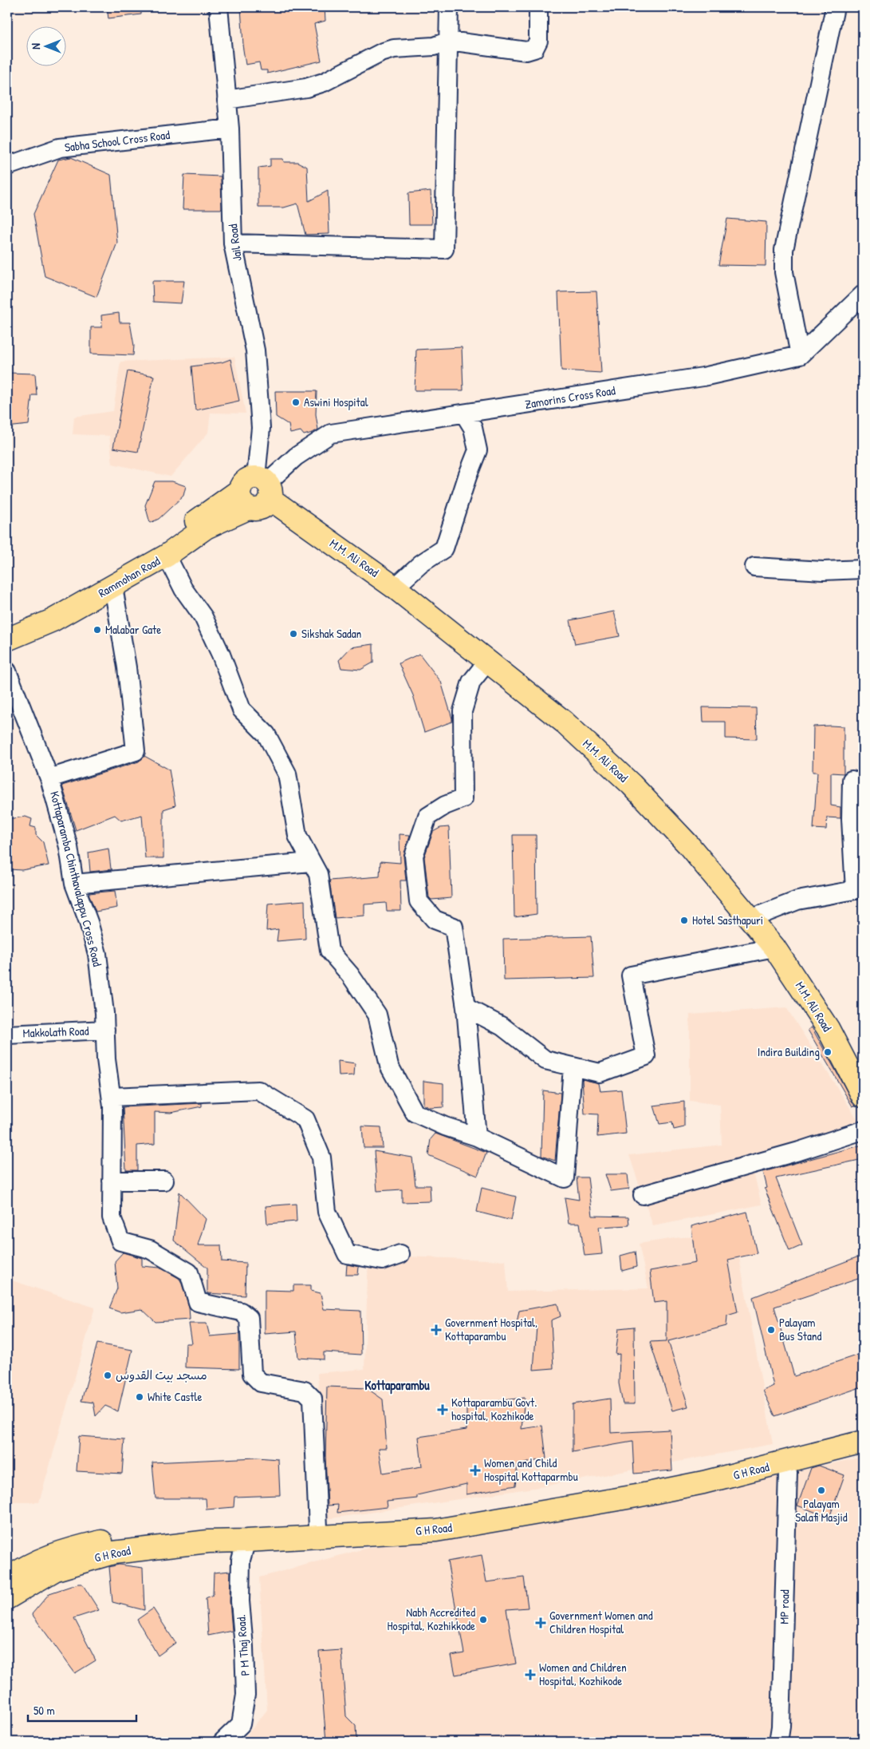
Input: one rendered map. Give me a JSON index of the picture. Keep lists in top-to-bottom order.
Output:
{
  "streets": {
    "main road": ["M.M. Ali Road", "Rammohan Road", "G H Road"],
    "street": [
      "Sabha School Cross Road",
      "Jail Road",
      "Zamorins Cross Road",
      "Kottaparamba Chinthavalappu Cross Road",
      "Makkolath Road",
      "MP road",
      "P M Thaj Road."
    ]
  },
  "crossings": [
    ["Sabha School Cross Road", "Jail Road"],
    ["Jail Road", "Zamorins Cross Road"],
    ["Jail Road", "M.M. Ali Road"],
    ["Jail Road", "Rammohan Road"],
    ["Zamorins Cross Road", "M.M. Ali Road"],
    ["Zamorins Cross Road", "Rammohan Road"],
    ["M.M. Ali Road", "Rammohan Road"],
    ["Rammohan Road", "Kottaparamba Chinthavalappu Cross Road"],
    ["Kottaparamba Chinthavalappu Cross Road", "Makkolath Road"],
    ["Kottaparamba Chinthavalappu Cross Road", "G H Road"],
    ["G H Road", "P M Thaj Road."]
  ],
  "districts": ["Kottaparambu"],
  "places": {
    "other": [
      "Aswini Hospital",
      "Malabar Gate",
      "Sikshak Sadan",
      "Hotel Sasthapuri",
      "Indira Building",
      "Palayam Bus Stand",
      "مسجد بیت القدوس",
      "White Castle",
      "Palayam Salafi Masjid",
      "Nabh Accredited Hospital, Kozhikkode"
    ],
    "health": [
      "Government Hospital, Kottaparambu",
      "Kottaparambu Govt. hospital, Kozhikode",
      "Women and Child Hospital Kottaparmbu",
      "Government Women and Children Hospital",
      "Women and Children Hospital, Kozhikode"
    ]
  },
  "scale_bar": "50 m",
  "north": "left"
}
